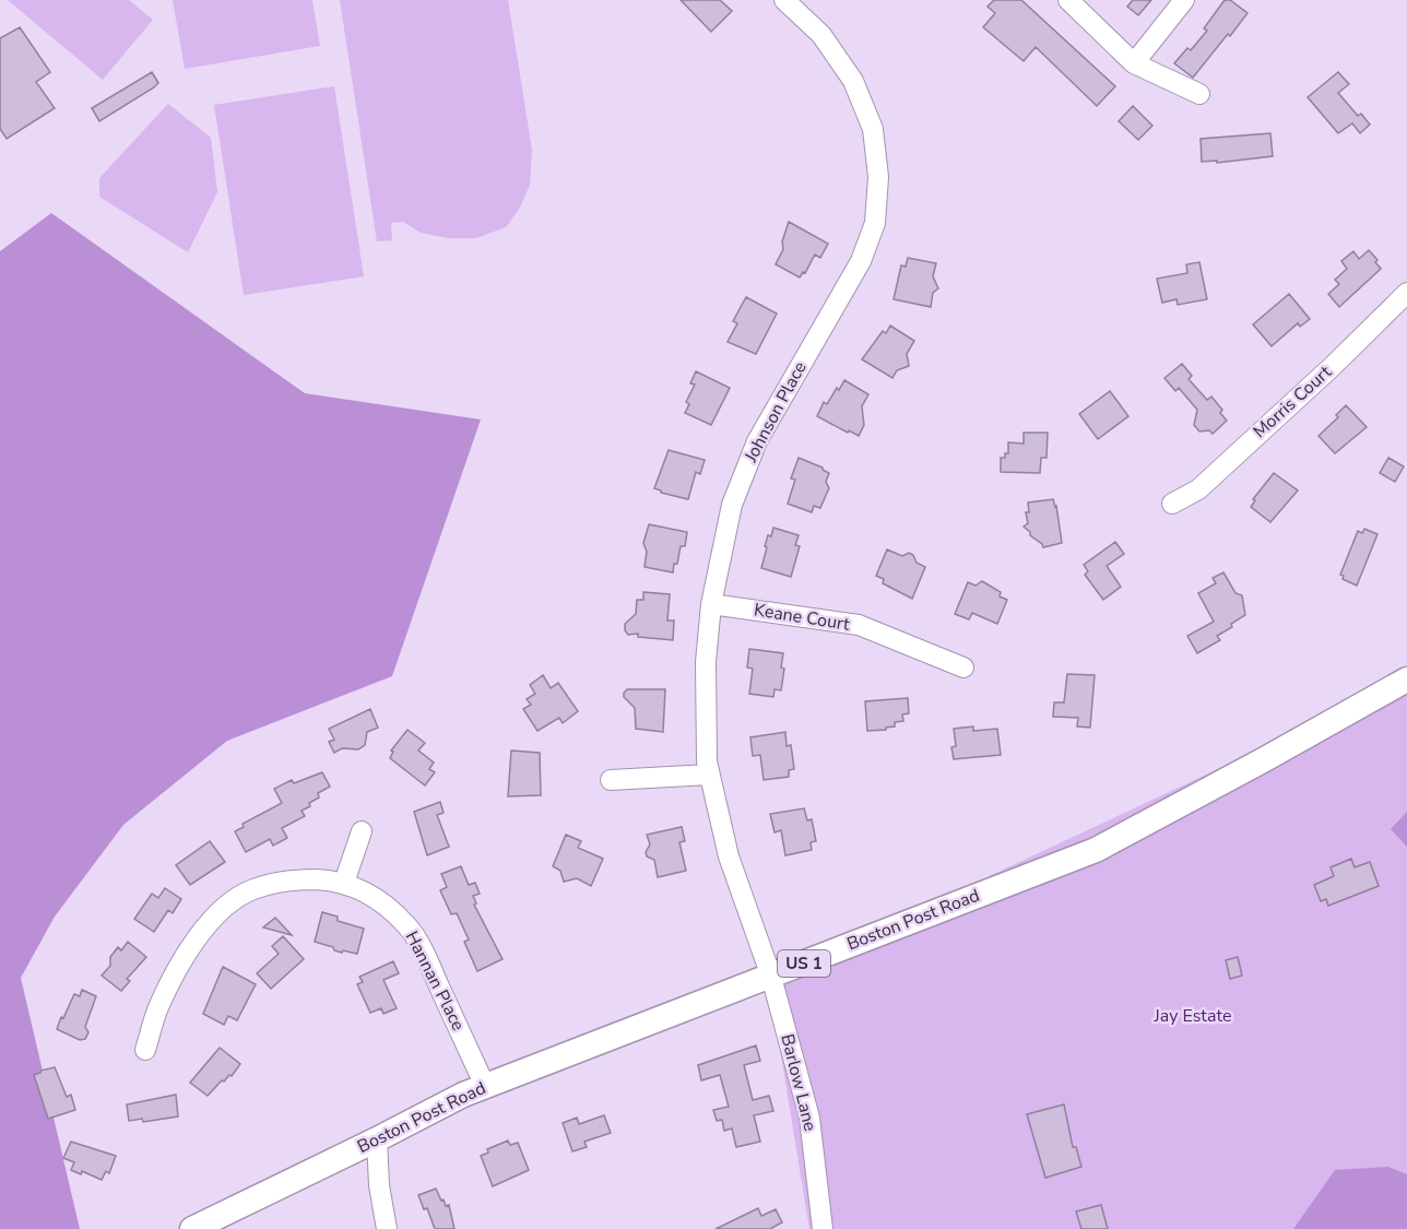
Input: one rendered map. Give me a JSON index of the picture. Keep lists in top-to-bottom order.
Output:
{
  "streets": {
    "main road": ["Boston Post Road", "US 1"],
    "street": [
      "Morris Court",
      "Johnson Place",
      "Keane Court",
      "Hannan Place",
      "Barlow Lane"
    ]
  },
  "crossings": [
    ["Johnson Place", "Keane Court"],
    ["Johnson Place", "Boston Post Road"],
    ["Johnson Place", "Barlow Lane"],
    ["Boston Post Road", "Hannan Place"],
    ["Boston Post Road", "Barlow Lane"]
  ],
  "parks": ["Jay Estate"]
}
